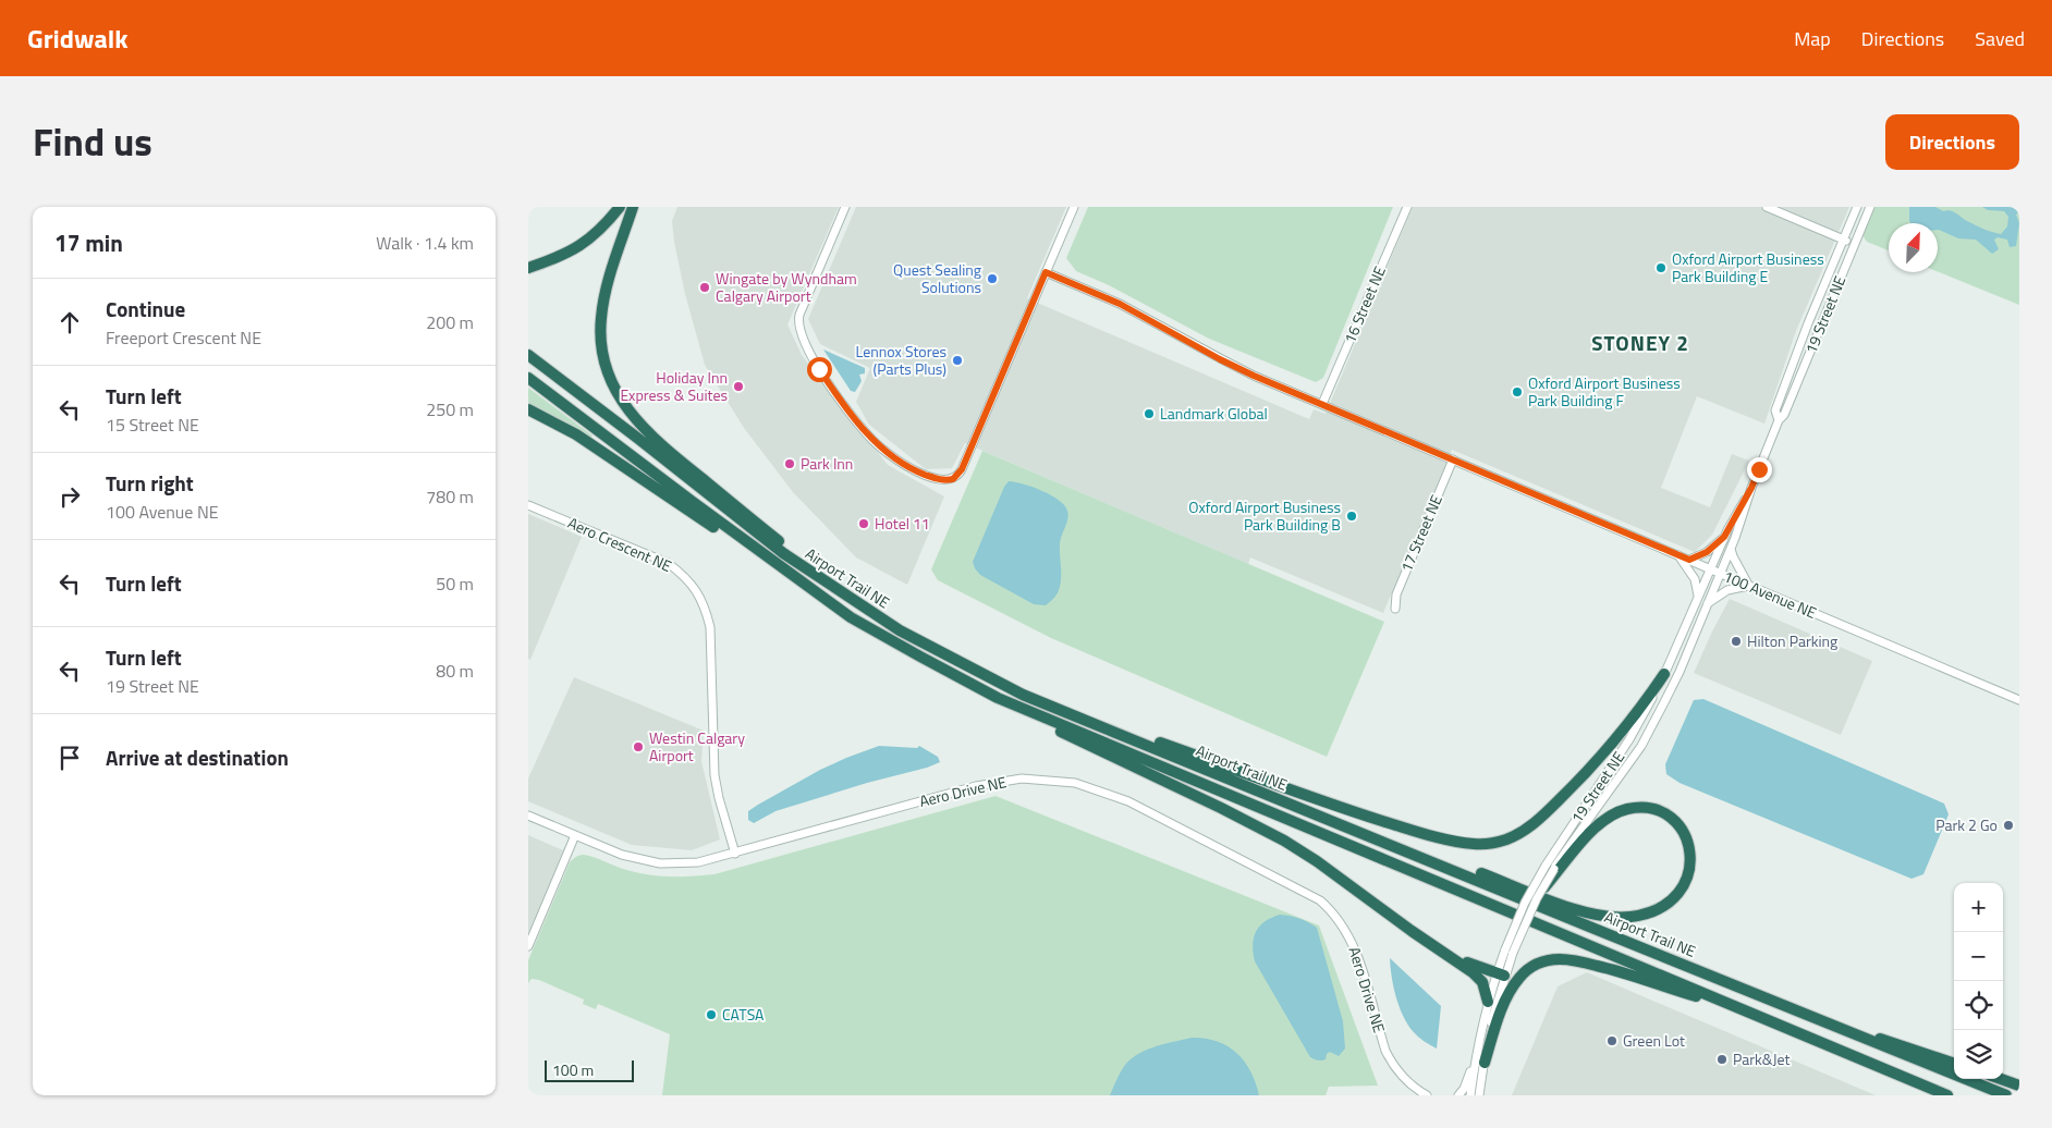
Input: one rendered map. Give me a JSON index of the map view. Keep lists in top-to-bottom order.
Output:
{
  "streets": {
    "highway": ["Airport Trail NE"],
    "street": [
      "16 Street NE",
      "19 Street NE",
      "17 Street NE",
      "Aero Crescent NE",
      "100 Avenue NE",
      "Aero Drive NE"
    ]
  },
  "crossings": [
    ["16 Street NE", "100 Avenue NE"],
    ["19 Street NE", "100 Avenue NE"],
    ["17 Street NE", "100 Avenue NE"],
    ["Aero Crescent NE", "Aero Drive NE"]
  ],
  "districts": ["STONEY 2"],
  "places": [
    "Oxford Airport Business Park Building E",
    "Quest Sealing Solutions",
    "Wingate by Wyndham Calgary Airport",
    "Lennox Stores (Parts Plus)",
    "Holiday Inn Express & Suites",
    "Oxford Airport Business Park Building F",
    "Landmark Global",
    "Park Inn",
    "Oxford Airport Business Park Building B",
    "Hotel 11",
    "Hilton Parking",
    "Westin Calgary Airport",
    "Park 2 Go",
    "CATSA",
    "Green Lot",
    "Park&Jet"
  ],
  "scale_bar": "100 m",
  "north": "top right",
  "page": {
    "header": "Gridwalk",
    "nav": ["Map", "Directions", "Saved"],
    "title": "Find us",
    "buttons": "Directions",
    "heading": ["17 min", "Walk · 1.4 km"],
    "list": [
      ["Continue", "Freeport Crescent NE", "200 m"],
      ["Turn left", "15 Street NE", "250 m"],
      ["Turn right", "100 Avenue NE", "780 m"],
      ["Turn left", "50 m"],
      ["Turn left", "19 Street NE", "80 m"],
      "Arrive at destination"
    ],
    "map_buttons": ["+", "−"],
    "scale": "100 m"
  }
}
